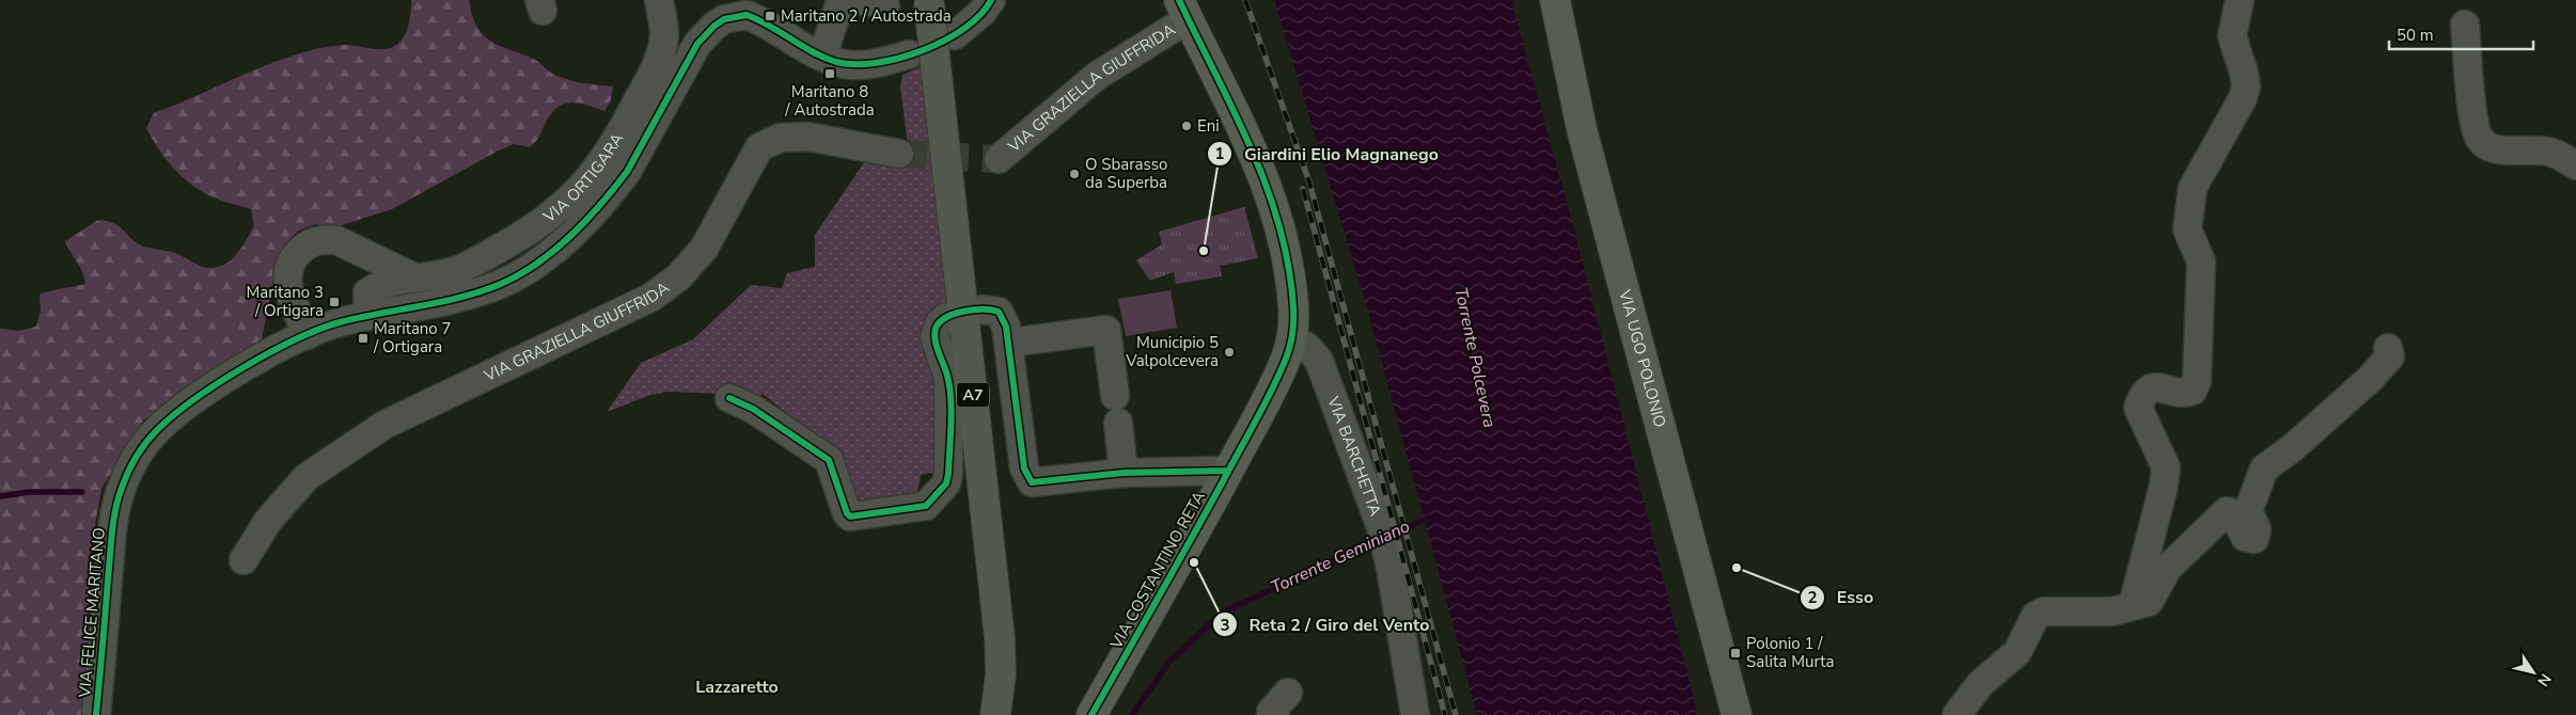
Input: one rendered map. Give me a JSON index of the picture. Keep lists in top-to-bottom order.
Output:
{
  "streets": {
    "highway": ["A7"],
    "main road": ["VIA UGO POLONIO", "VIA COSTANTINO RETA"],
    "street": [
      "VIA GRAZIELLA GIUFFRIDA",
      "VIA ORTIGARA",
      "VIA BARCHETTA",
      "VIA FELICE MARITANO"
    ]
  },
  "crossings": [
    ["VIA GRAZIELLA GIUFFRIDA", "VIA COSTANTINO RETA"],
    ["VIA ORTIGARA", "VIA FELICE MARITANO"],
    ["VIA BARCHETTA", "VIA COSTANTINO RETA"]
  ],
  "districts": ["Lazzaretto"],
  "water": ["Torrente Polcevera", "Torrente Geminiano"],
  "places": {
    "transit": [
      "Maritano 2 / Autostrada",
      "Maritano 8 / Autostrada",
      "Maritano 3 / Ortigara",
      "Maritano 7 / Ortigara",
      "Polonio 1 / Salita Murta"
    ],
    "other": [
      "Eni",
      "O Sbarasso da Superba",
      "Giardini Elio Magnanego",
      "Municipio 5 Valpolcevera",
      "Reta 2 / Giro del Vento",
      "Esso"
    ]
  },
  "scale_bar": "50 m",
  "north": "bottom right"
}
